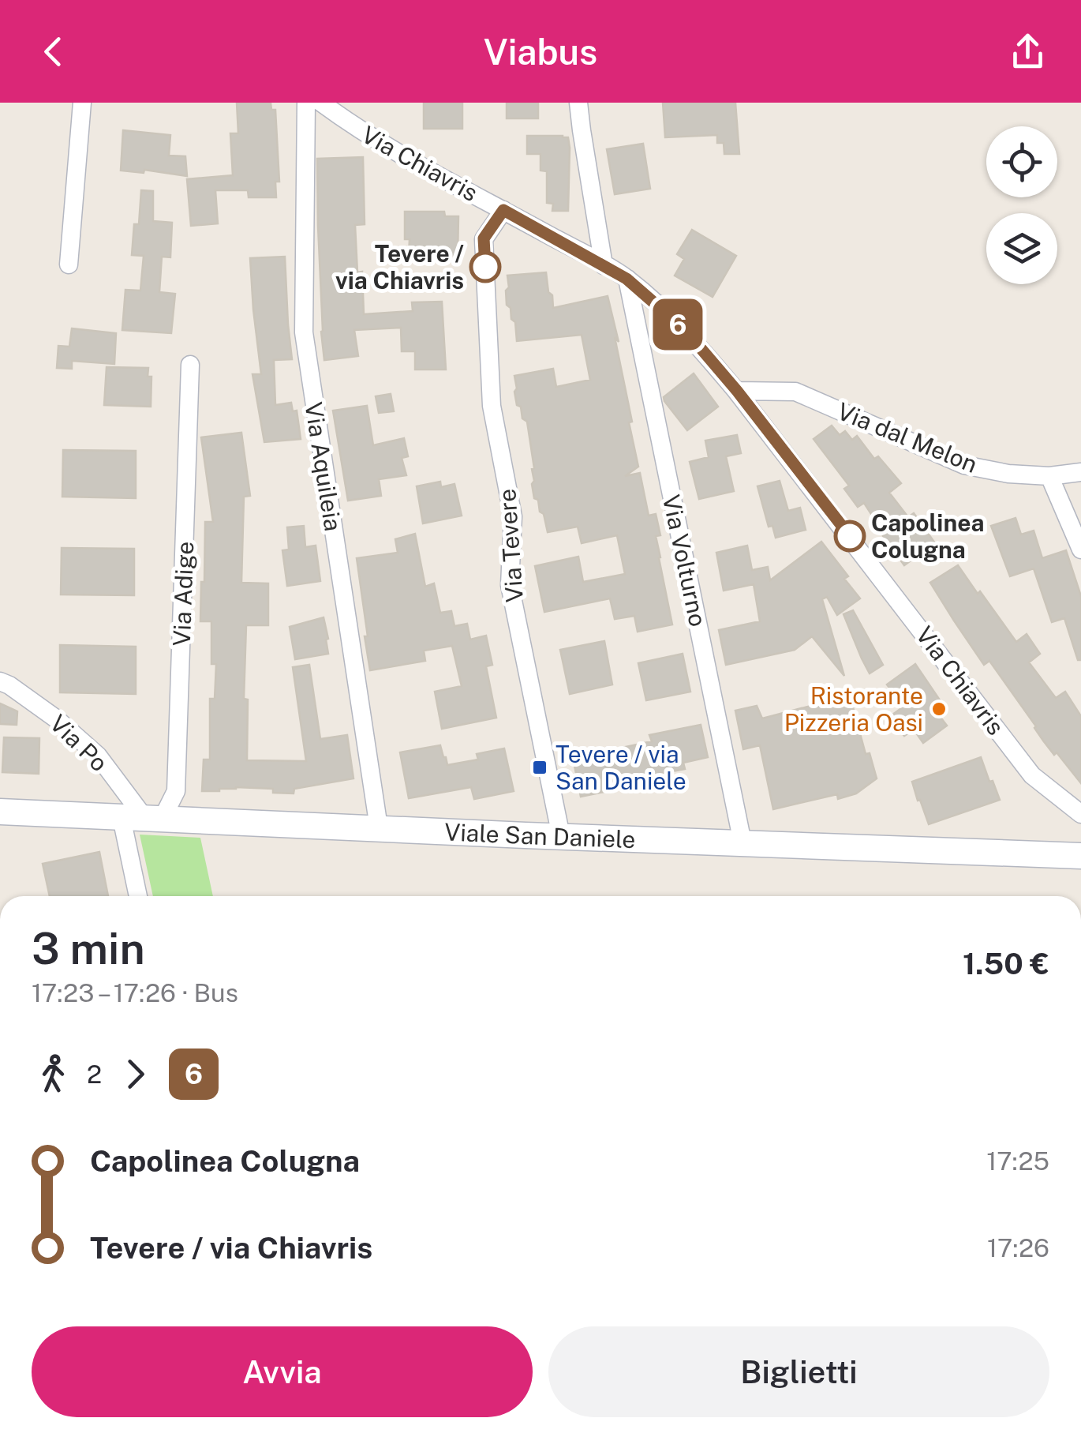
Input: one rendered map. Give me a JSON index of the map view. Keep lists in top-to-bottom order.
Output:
{
  "streets": {
    "street": [
      "Via Chiavris",
      "Via dal Melon",
      "Via Aquileia",
      "Via Tevere",
      "Via Volturno",
      "Via Adige",
      "Via Po",
      "Viale San Daniele"
    ]
  },
  "crossings": [
    ["Via Chiavris", "Via dal Melon"],
    ["Via Chiavris", "Via Tevere"],
    ["Via Chiavris", "Via Volturno"],
    ["Via Aquileia", "Viale San Daniele"],
    ["Via Tevere", "Viale San Daniele"],
    ["Via Volturno", "Viale San Daniele"],
    ["Via Adige", "Via Po"],
    ["Via Adige", "Viale San Daniele"],
    ["Via Po", "Viale San Daniele"]
  ],
  "places": {
    "other": ["Tevere / via Chiavris", "Capolinea Colugna", "Ristorante Pizzeria Oasi"],
    "transit": ["Tevere / via San Daniele"]
  },
  "lines": ["bus line 6"],
  "page": {
    "header": "Viabus",
    "on_map": "6",
    "heading": ["3 min", "17:23 – 17:26 · Bus", "1.50 €"],
    "legs": ["2", "6"],
    "list": [
      {
        "name": "Capolinea Colugna",
        "value": "17:25"
      },
      {
        "name": "Tevere / via Chiavris",
        "value": "17:26"
      }
    ],
    "buttons": ["Avvia", "Biglietti"]
  }
}
